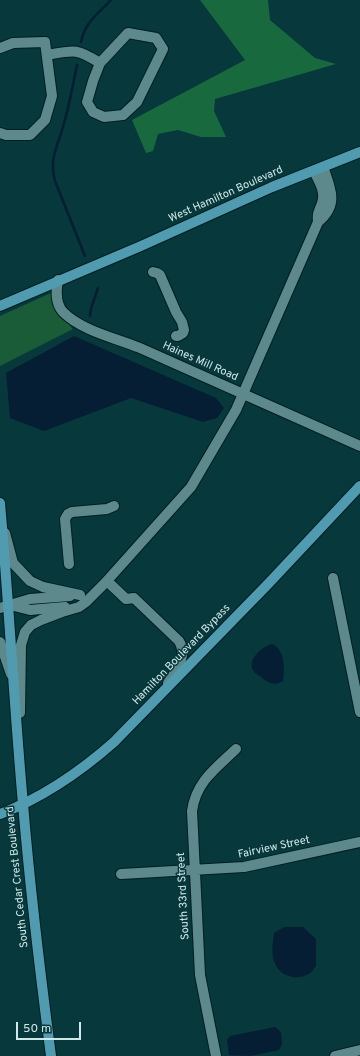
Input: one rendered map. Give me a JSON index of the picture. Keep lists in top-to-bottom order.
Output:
{
  "streets": {
    "main road": ["West Hamilton Boulevard", "Hamilton Boulevard Bypass", "South Cedar Crest Boulevard"],
    "street": ["Haines Mill Road", "Fairview Street", "South 33rd Street"]
  },
  "crossings": [
    ["West Hamilton Boulevard", "Haines Mill Road"],
    ["Hamilton Boulevard Bypass", "South Cedar Crest Boulevard"],
    ["Fairview Street", "South 33rd Street"]
  ],
  "scale_bar": "50 m"
}
